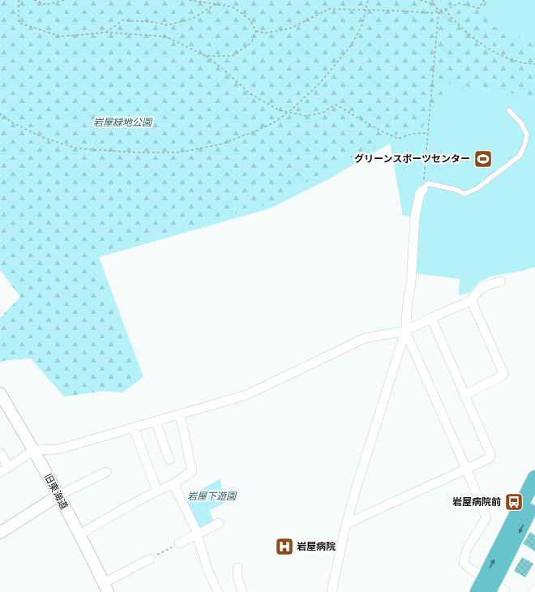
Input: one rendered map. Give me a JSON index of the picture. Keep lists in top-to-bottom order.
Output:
{
  "streets": {
    "street": ["旧東海道"]
  },
  "parks": ["岩屋緑地公園", "岩屋下遊園"],
  "places": {
    "sports": ["グリーンスポーツセンター"],
    "bus stop": ["岩屋病院前"],
    "hospital": ["岩屋病院"]
  }
}
